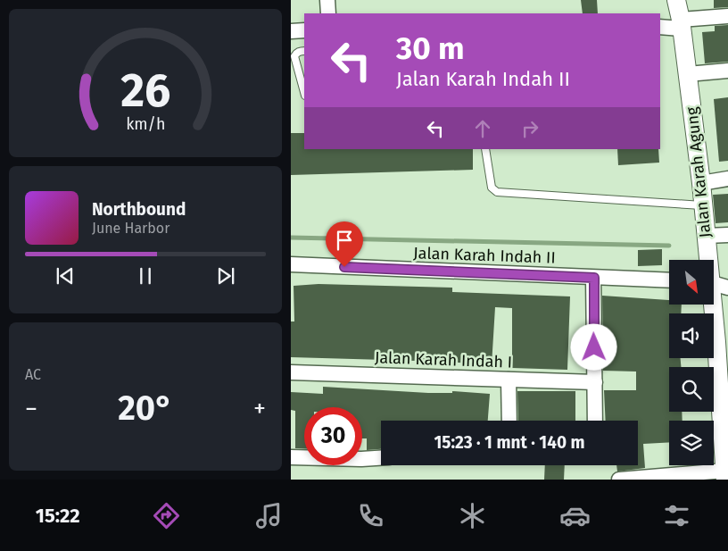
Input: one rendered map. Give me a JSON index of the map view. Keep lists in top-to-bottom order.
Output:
{
  "streets": {
    "street": ["Jalan Karah Agung", "Jalan Karah Indah II", "Jalan Karah Indah I"]
  },
  "north": "bottom right",
  "page": {
    "turn": ["30 m", "Jalan Karah Indah II"],
    "song": ["Northbound", "June Harbor"],
    "tile": "AC",
    "heat": ["−", "20°", "+"],
    "limit": "30",
    "trip": "15:23 · 1 mnt · 140 m",
    "tabs": "15:22",
    "gauge": ["26", "km/h"]
  }
}
